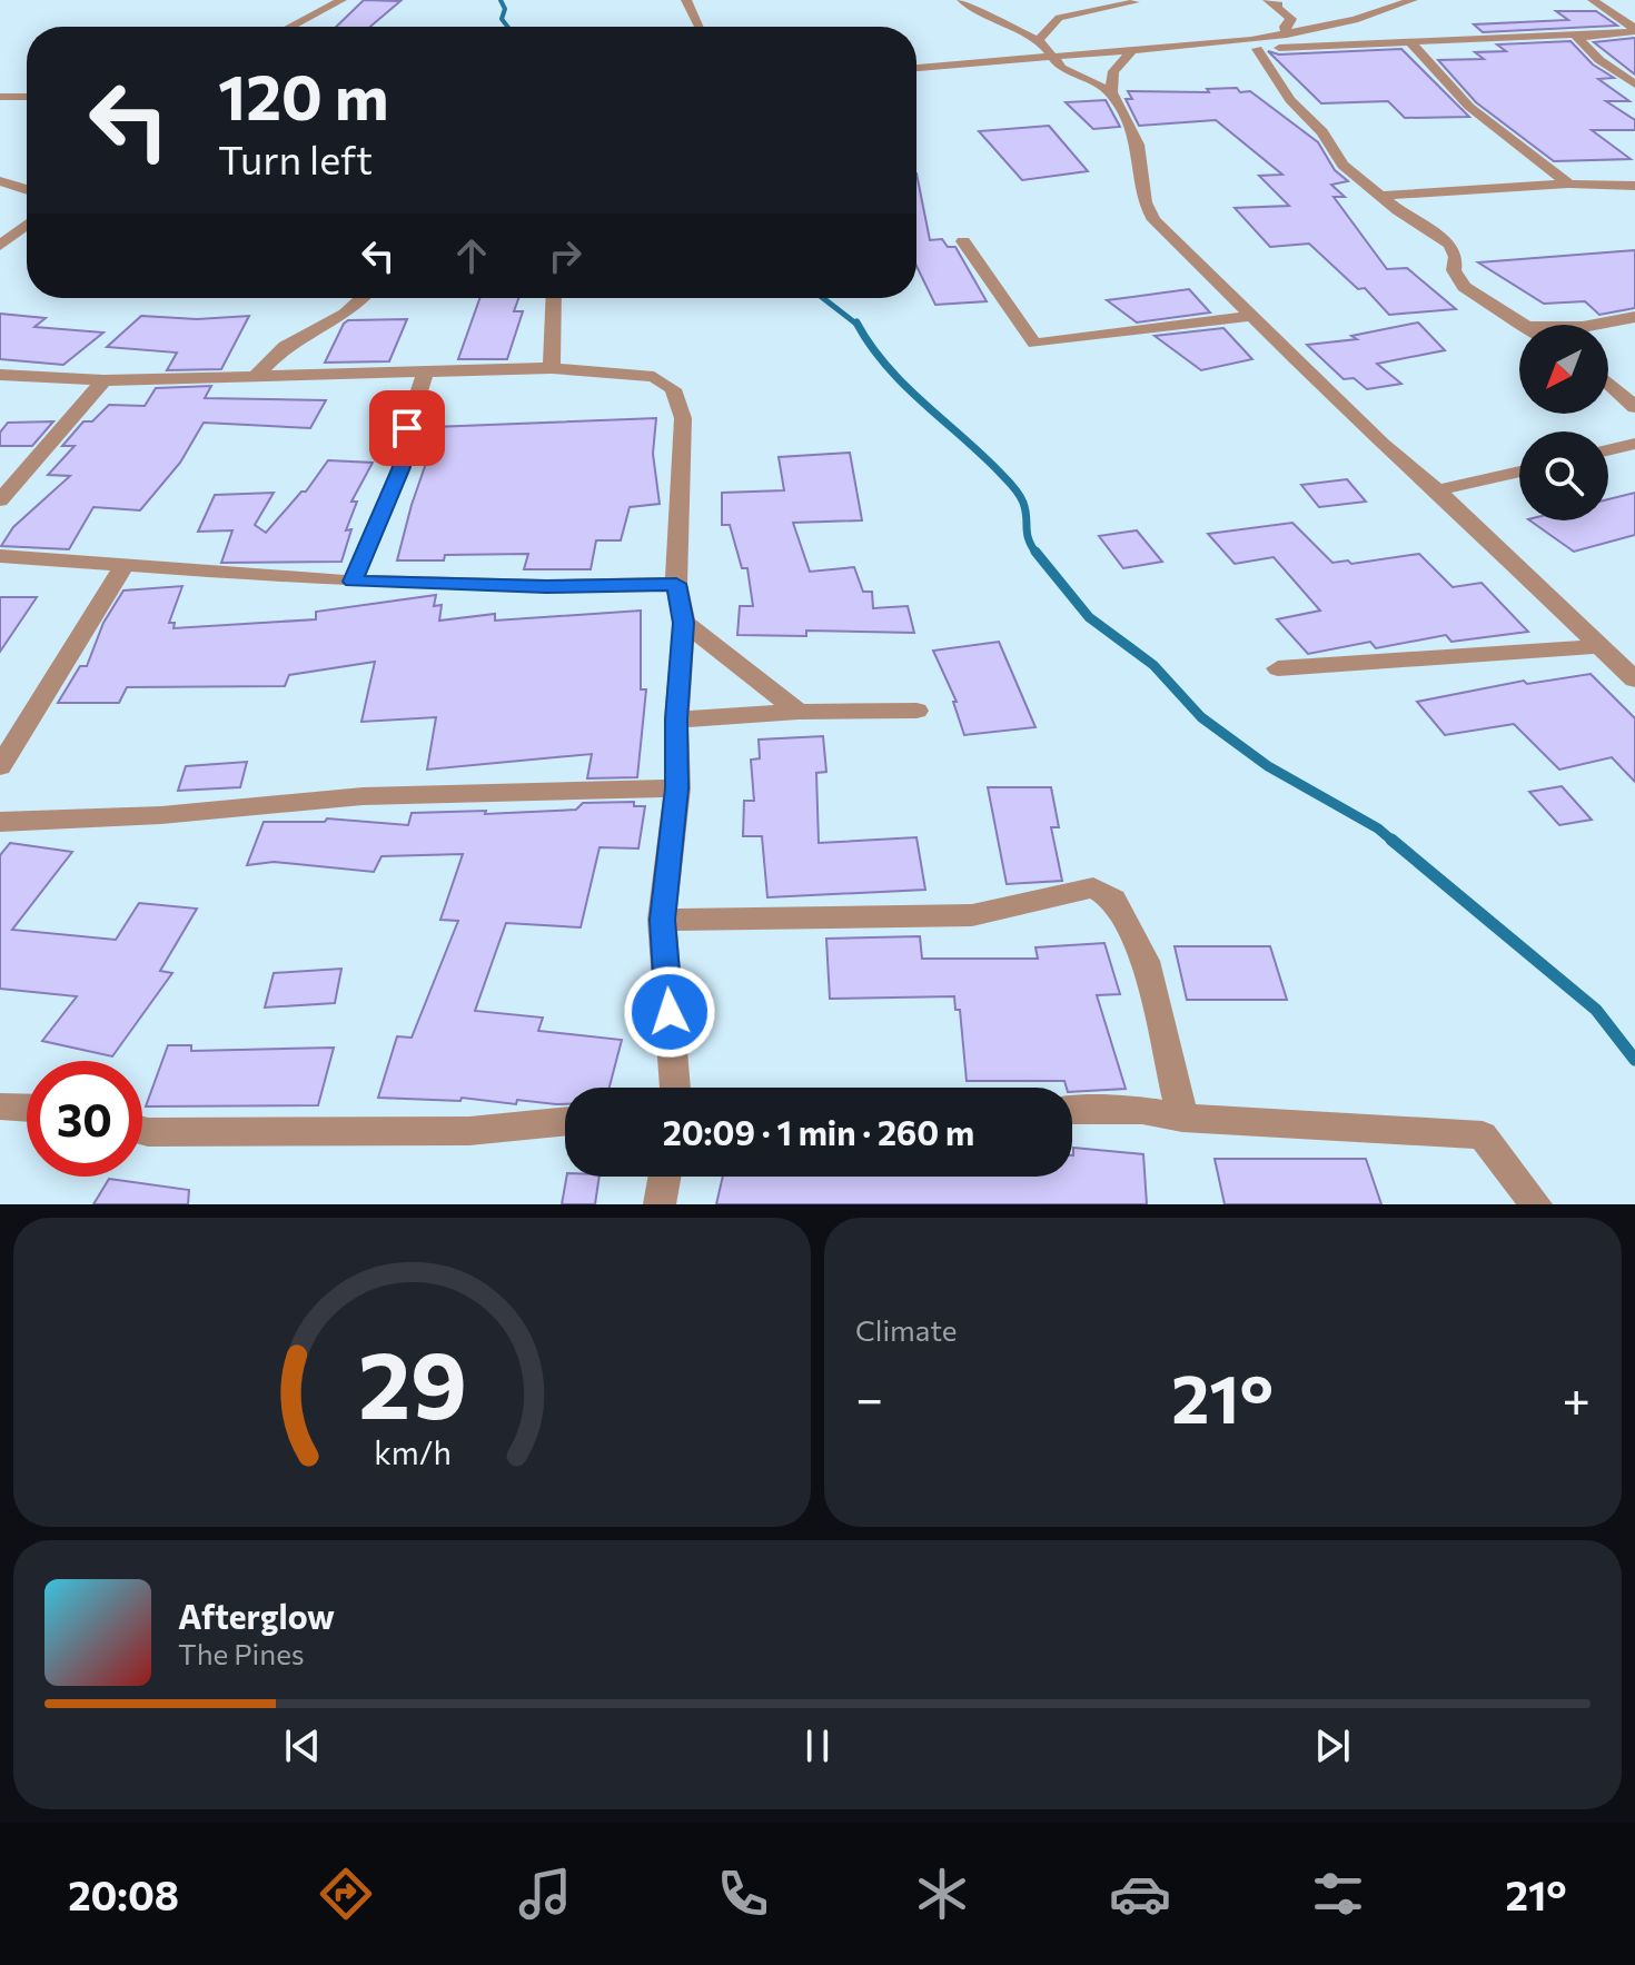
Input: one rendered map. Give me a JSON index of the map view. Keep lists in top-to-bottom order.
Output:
{
  "north": "bottom left",
  "page": {
    "turn": ["120 m", "Turn left"],
    "limit": "30",
    "trip": "20:09 · 1 min · 260 m",
    "tile": "Climate",
    "heat": ["−", "21°", "+"],
    "song": ["Afterglow", "The Pines"],
    "tabs": ["20:08", "21°"],
    "gauge": ["29", "km/h"]
  }
}
